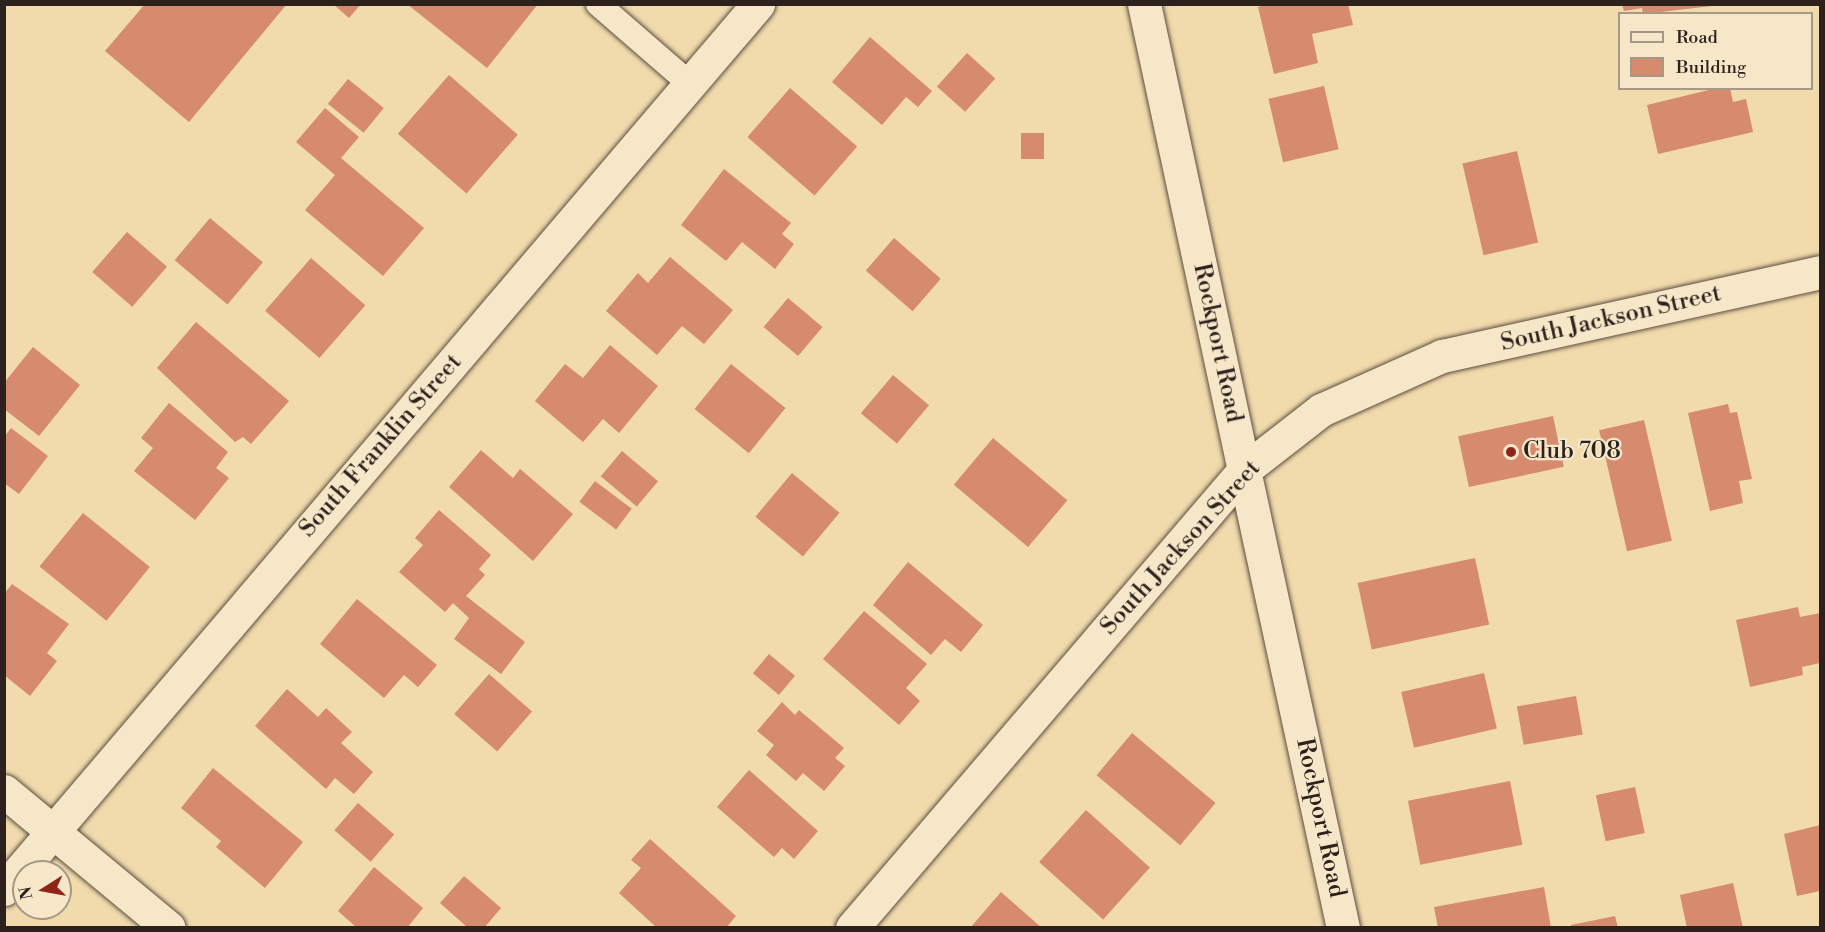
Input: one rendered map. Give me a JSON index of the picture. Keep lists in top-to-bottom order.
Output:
{
  "streets": {
    "street": ["South Jackson Street", "Rockport Road", "South Franklin Street"]
  },
  "crossings": [
    ["South Jackson Street", "Rockport Road"]
  ],
  "places": ["Club 708"],
  "legend": ["Road", "Building"],
  "north": "left"
}
